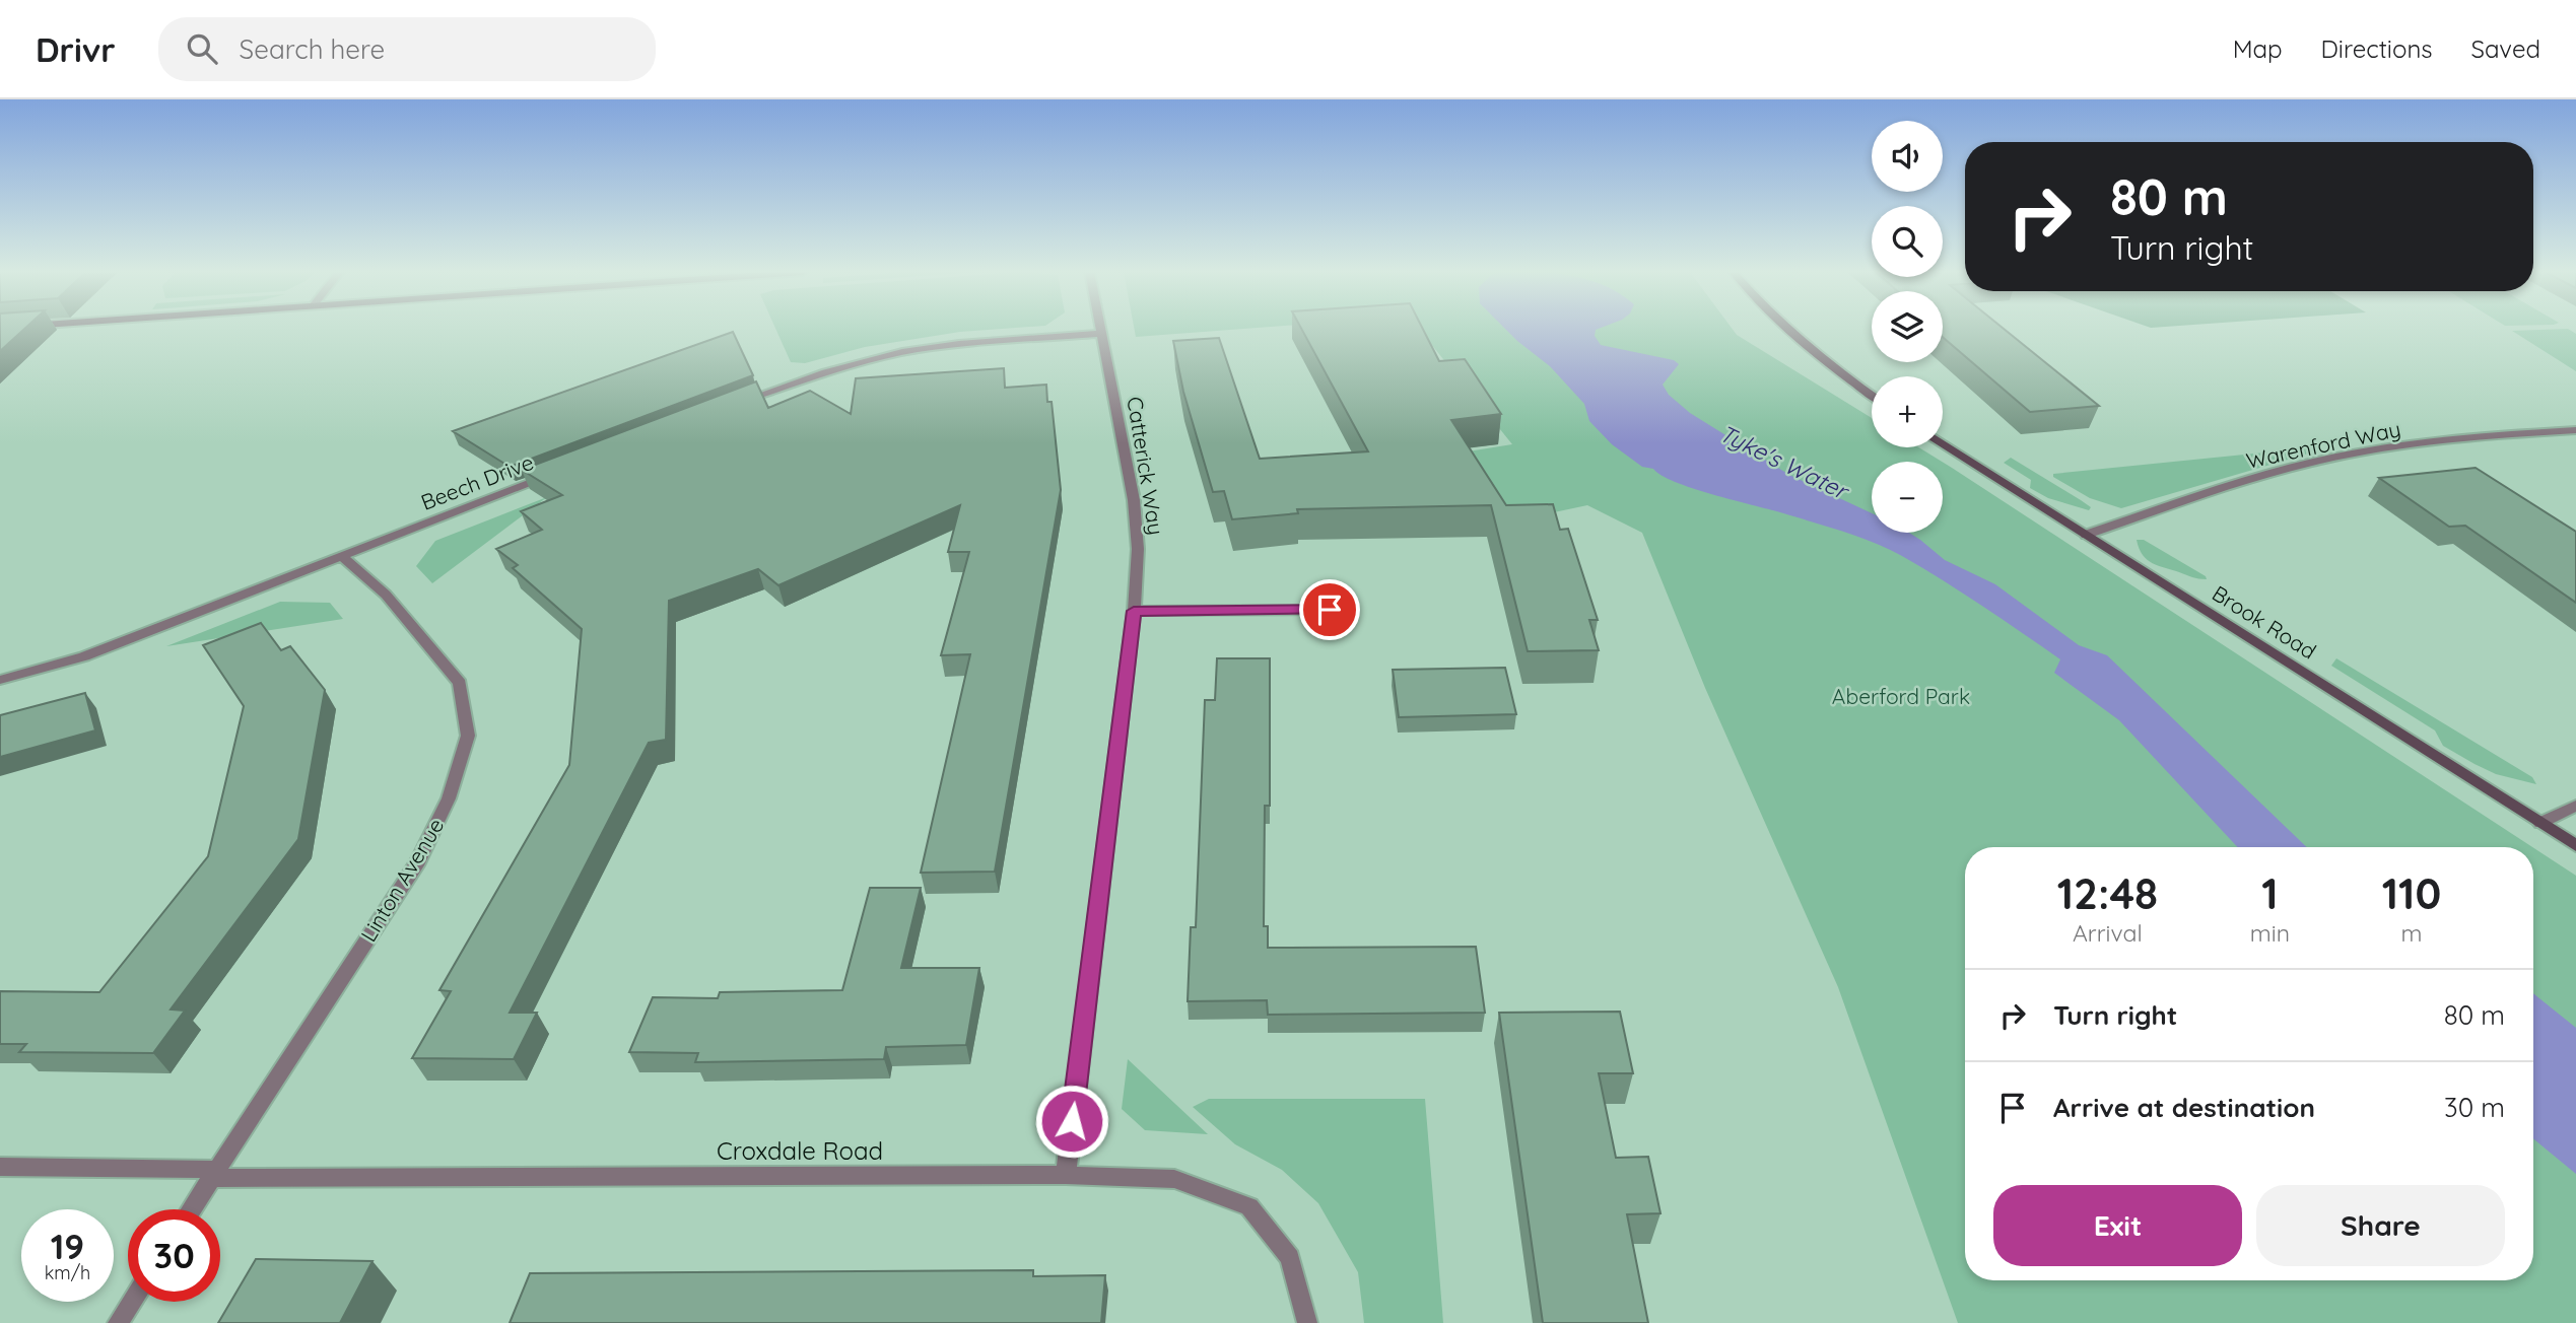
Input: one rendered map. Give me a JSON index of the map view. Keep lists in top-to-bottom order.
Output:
{
  "streets": {
    "street": [
      "Warenford Way",
      "Catterick Way",
      "Beech Drive",
      "Brook Road",
      "Linton Avenue",
      "Croxdale Road"
    ]
  },
  "crossings": [
    ["Warenford Way", "Brook Road"],
    ["Catterick Way", "Croxdale Road"],
    ["Beech Drive", "Linton Avenue"],
    ["Linton Avenue", "Croxdale Road"]
  ],
  "water": ["Tyke's Water"],
  "parks": ["Aberford Park"],
  "page": {
    "header": "Drivr",
    "search": "Search here",
    "nav": ["Map", "Directions", "Saved"],
    "map_buttons": ["+", "−"],
    "turn": ["80 m", "Turn right"],
    "eta": [
      "12:48",
      "Arrival",
      "1",
      "min",
      "110",
      "m"
    ],
    "list": [
      {
        "name": "Turn right",
        "value": "80 m"
      },
      {
        "name": "Arrive at destination",
        "value": "30 m"
      }
    ],
    "buttons": ["Exit", "Share"],
    "speed": "19 km/h",
    "limit": "30"
  }
}
